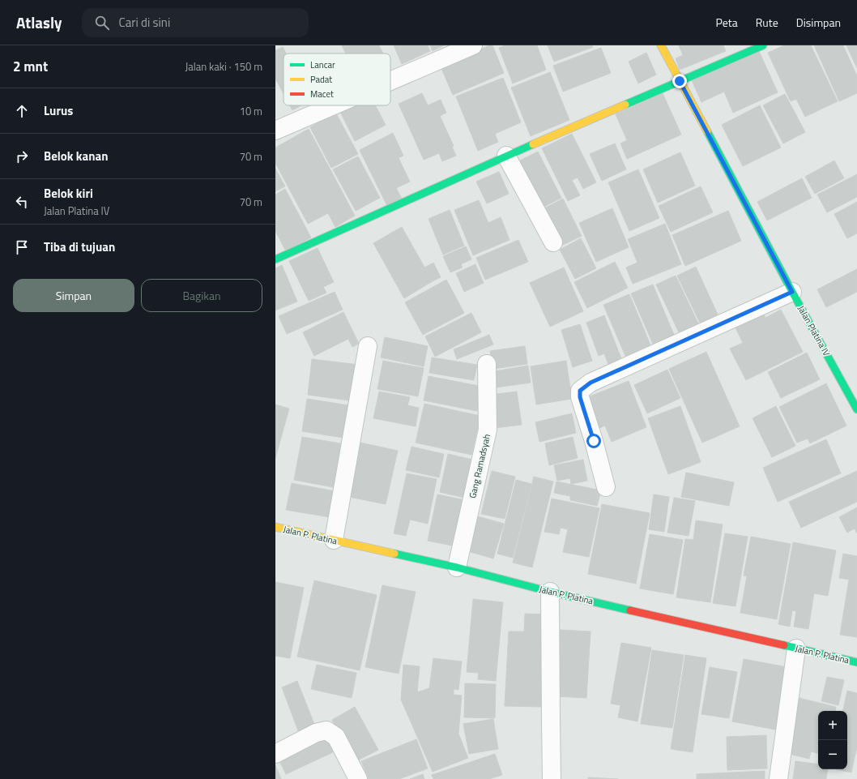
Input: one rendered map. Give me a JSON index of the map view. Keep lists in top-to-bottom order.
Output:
{
  "streets": {
    "street": ["Jalan Platina IV", "Gang Ramadsyah", "Jalan P. Platina"]
  },
  "crossings": [
    ["Gang Ramadsyah", "Jalan P. Platina"]
  ],
  "legend": ["Lancar", "Padat", "Macet"],
  "page": {
    "header": "Atlasly",
    "search": "Cari di sini",
    "nav": ["Peta", "Rute", "Disimpan"],
    "heading": ["2 mnt", "Jalan kaki · 150 m"],
    "list": [
      ["Lurus", "10 m"],
      ["Belok kanan", "70 m"],
      ["Belok kiri", "Jalan Platina IV", "70 m"],
      "Tiba di tujuan"
    ],
    "buttons": ["Simpan", "Bagikan"],
    "map_buttons": ["+", "−"]
  }
}
